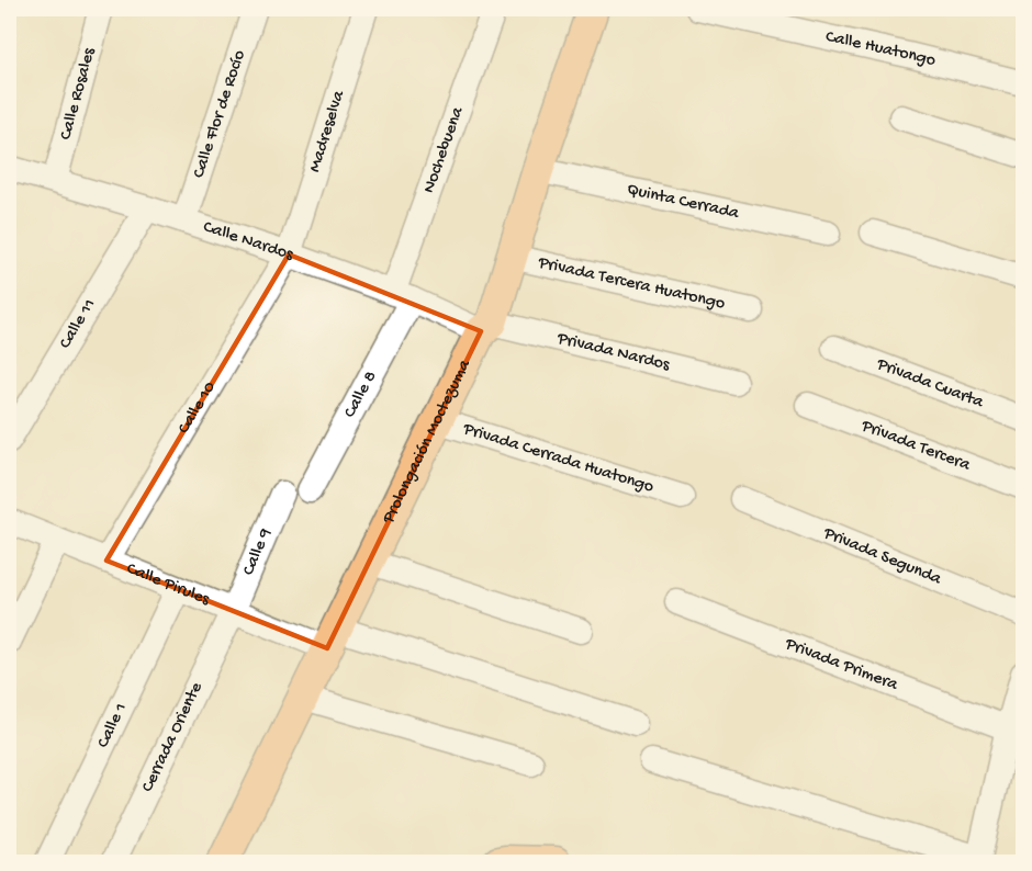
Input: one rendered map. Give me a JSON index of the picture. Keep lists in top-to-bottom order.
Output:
{
  "streets": {
    "main road": ["Prolongación Moctezuma"],
    "street": [
      "Calle Huatongo",
      "Calle Rosales",
      "Calle Flor de Rocío",
      "Madreselva",
      "Nochebuena",
      "Quinta Cerrada",
      "Calle Nardos",
      "Privada Tercera Huatongo",
      "Calle 11",
      "Privada Nardos",
      "Privada Cuarta",
      "Calle 8",
      "Calle 10",
      "Privada Tercera",
      "Privada Cerrada Huatongo",
      "Calle 9",
      "Privada Segunda",
      "Calle Pirules",
      "Privada Primera",
      "Calle 1",
      "Cerrada Oriente"
    ]
  },
  "crossings": [
    ["Calle Rosales", "Calle Nardos"],
    ["Calle Flor de Rocío", "Calle Nardos"],
    ["Madreselva", "Calle Nardos"],
    ["Madreselva", "Calle 10"],
    ["Nochebuena", "Calle Nardos"],
    ["Nochebuena", "Calle 8"],
    ["Quinta Cerrada", "Prolongación Moctezuma"],
    ["Calle Nardos", "Calle 11"],
    ["Calle Nardos", "Privada Nardos"],
    ["Calle Nardos", "Calle 8"],
    ["Calle Nardos", "Calle 10"],
    ["Calle Nardos", "Prolongación Moctezuma"],
    ["Privada Tercera Huatongo", "Prolongación Moctezuma"],
    ["Privada Nardos", "Prolongación Moctezuma"],
    ["Calle 10", "Calle Pirules"],
    ["Prolongación Moctezuma", "Privada Cerrada Huatongo"],
    ["Prolongación Moctezuma", "Calle Pirules"],
    ["Calle 9", "Calle Pirules"],
    ["Calle 9", "Cerrada Oriente"],
    ["Calle Pirules", "Calle 1"],
    ["Calle Pirules", "Cerrada Oriente"]
  ]
}
